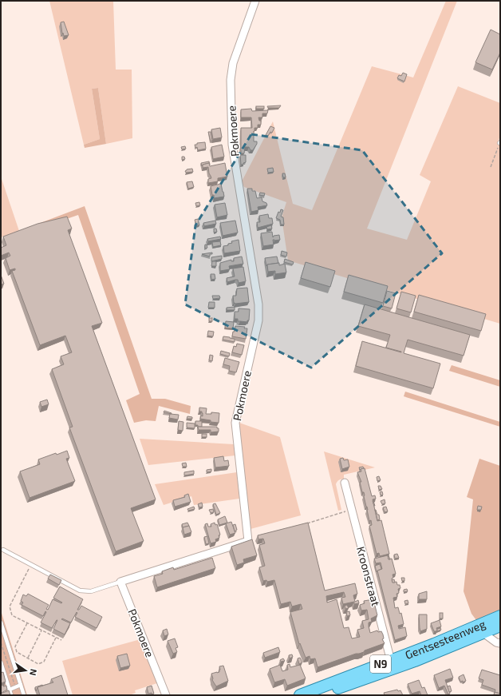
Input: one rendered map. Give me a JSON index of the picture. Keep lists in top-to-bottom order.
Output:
{
  "streets": {
    "main road": ["Gentsesteenweg", "N9"],
    "street": ["Pokmoere", "Kroonstraat"]
  },
  "crossings": [
    ["Kroonstraat", "Gentsesteenweg"]
  ],
  "north": "right"
}
